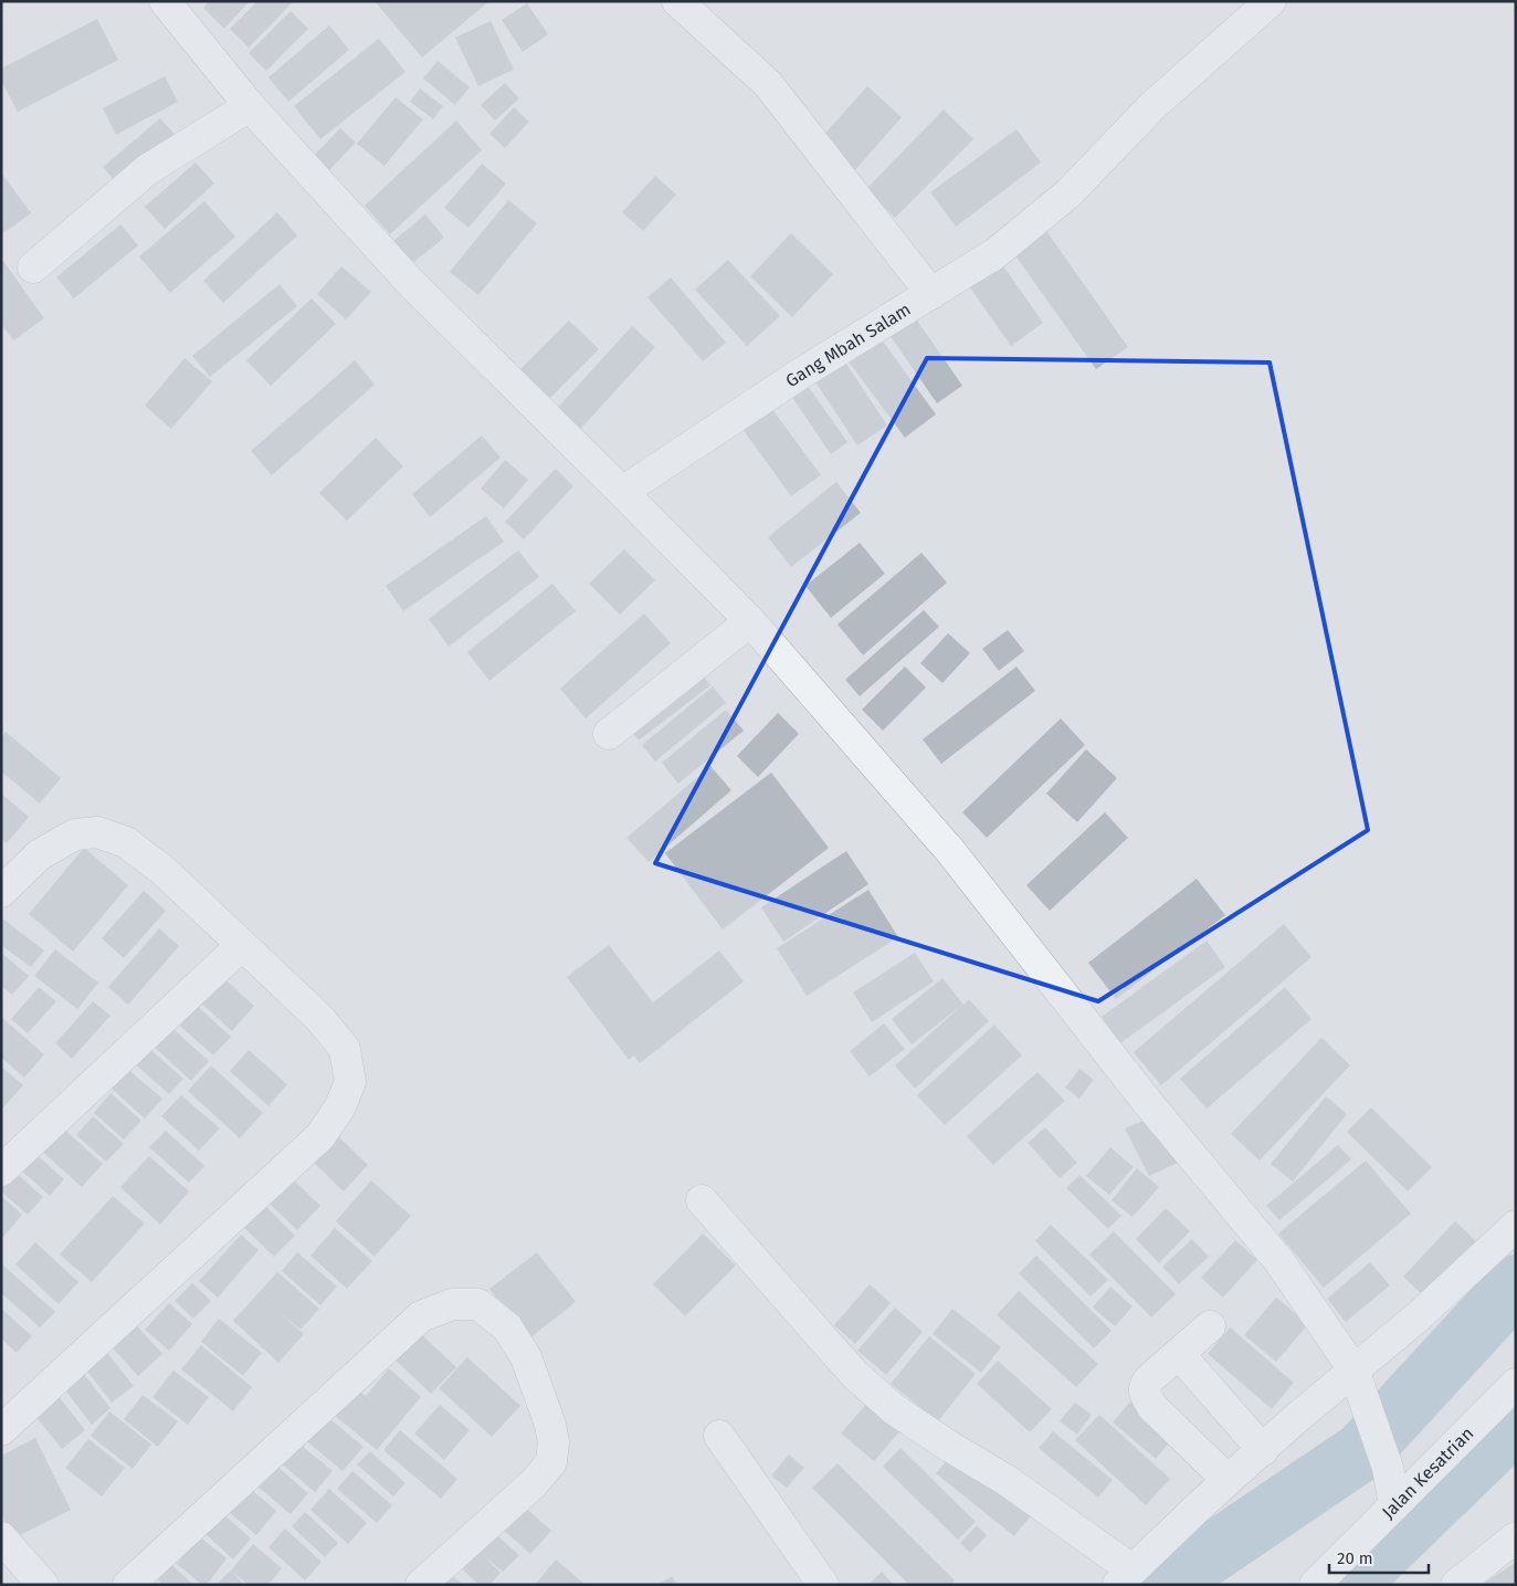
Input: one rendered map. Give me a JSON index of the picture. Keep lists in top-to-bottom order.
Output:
{
  "streets": {
    "street": ["Gang Mbah Salam", "Jalan Kesatrian"]
  },
  "scale_bar": "20 m"
}
